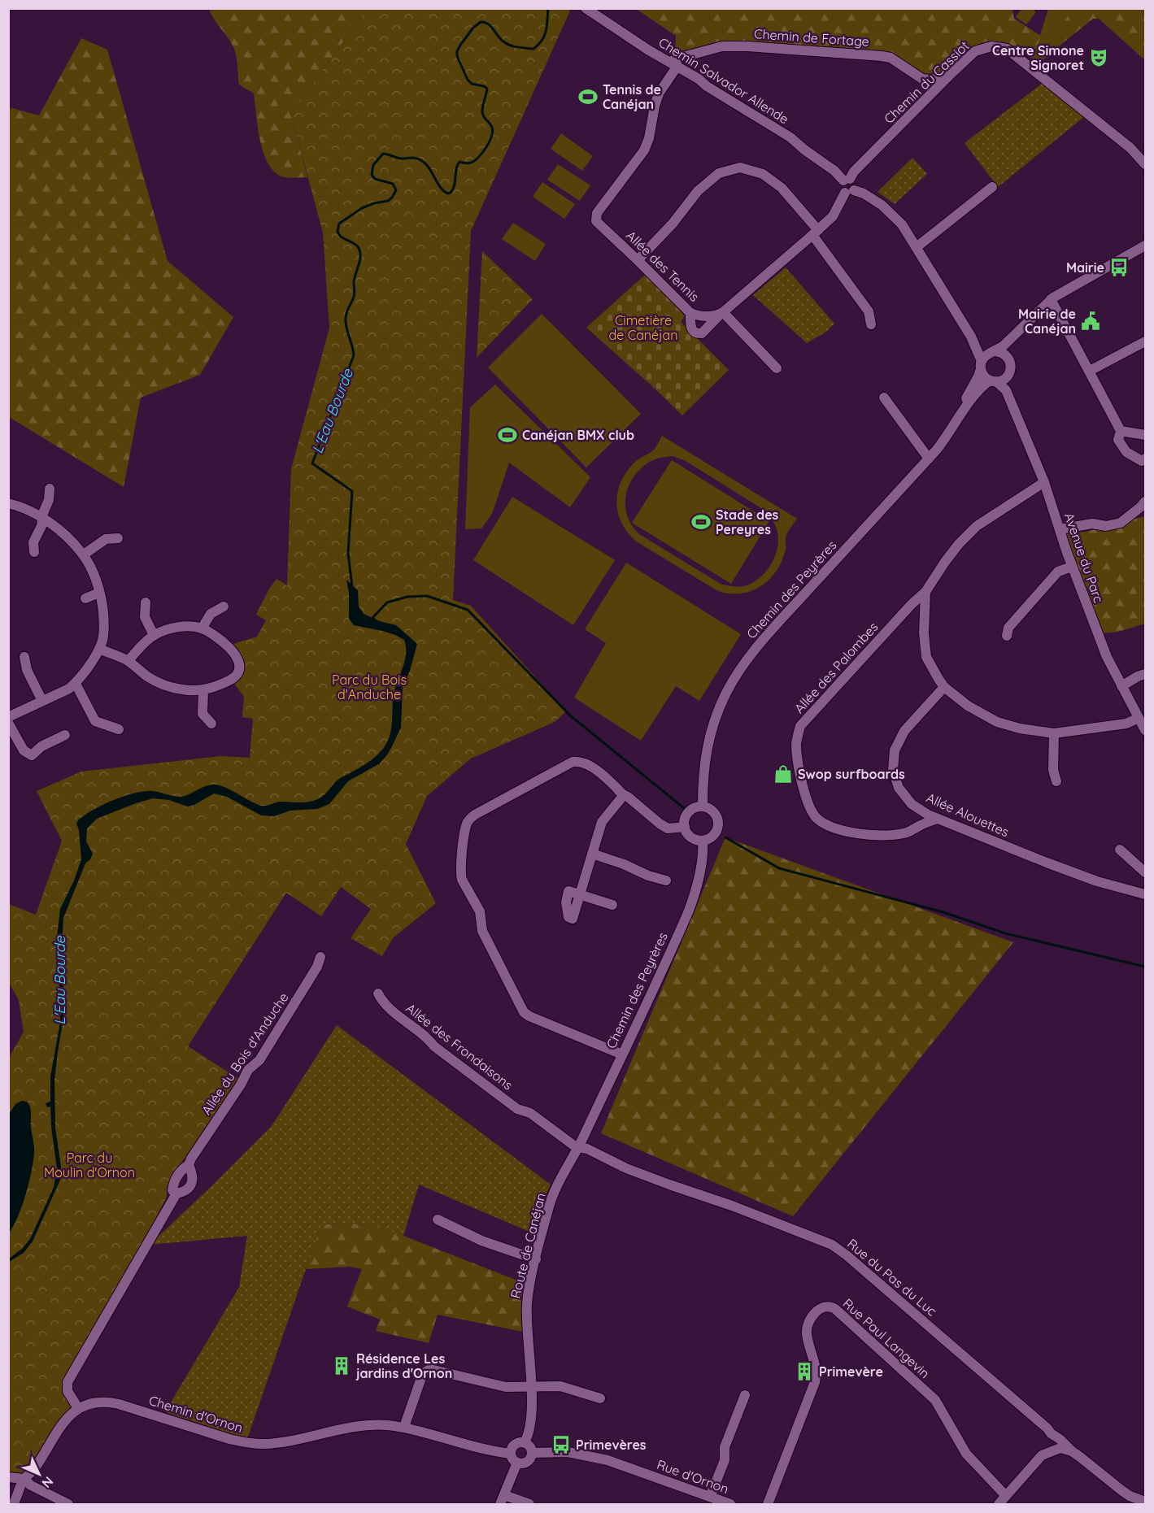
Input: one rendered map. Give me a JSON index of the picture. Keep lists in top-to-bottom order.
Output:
{
  "streets": {
    "street": [
      "Chemin de Fortage",
      "Chemin Salvador Allende",
      "Chemin du Cassiot",
      "Allée des Tennis",
      "Avenue du Parc",
      "Chemin des Peyrères",
      "Allée des Palombes",
      "Allée Alouettes",
      "Allée des Frondaisons",
      "Allée du Bois d'Anduche",
      "Route de Canéjan",
      "Rue du Pas du Luc",
      "Rue Paul Langevin",
      "Chemin d'Ornon",
      "Rue d'Ornon"
    ]
  },
  "crossings": [
    ["Chemin de Fortage", "Chemin Salvador Allende"],
    ["Chemin de Fortage", "Chemin du Cassiot"],
    ["Chemin de Fortage", "Allée des Tennis"],
    ["Chemin Salvador Allende", "Chemin du Cassiot"],
    ["Chemin Salvador Allende", "Allée des Tennis"],
    ["Avenue du Parc", "Chemin des Peyrères"],
    ["Avenue du Parc", "Allée des Palombes"],
    ["Chemin des Peyrères", "Allée des Frondaisons"],
    ["Chemin des Peyrères", "Route de Canéjan"],
    ["Chemin des Peyrères", "Rue du Pas du Luc"],
    ["Allée des Palombes", "Allée Alouettes"],
    ["Allée des Frondaisons", "Route de Canéjan"],
    ["Allée des Frondaisons", "Rue du Pas du Luc"],
    ["Route de Canéjan", "Rue du Pas du Luc"],
    ["Route de Canéjan", "Chemin d'Ornon"],
    ["Route de Canéjan", "Rue d'Ornon"],
    ["Chemin d'Ornon", "Rue d'Ornon"]
  ],
  "water": ["L'Eau Bourde"],
  "parks": ["Cimetière de Canéjan", "Parc du Bois d'Anduche", "Parc du Moulin d'Ornon"],
  "places": {
    "theatre": ["Centre Simone Signoret"],
    "sports": ["Tennis de Canéjan", "Canéjan BMX club", "Stade des Pereyres"],
    "bus stop": ["Mairie", "Primevères"],
    "public building": ["Mairie de Canéjan"],
    "shop": ["Swop surfboards"],
    "building": ["Résidence Les jardins d'Ornon", "Primevère"]
  },
  "north": "bottom right"
}
